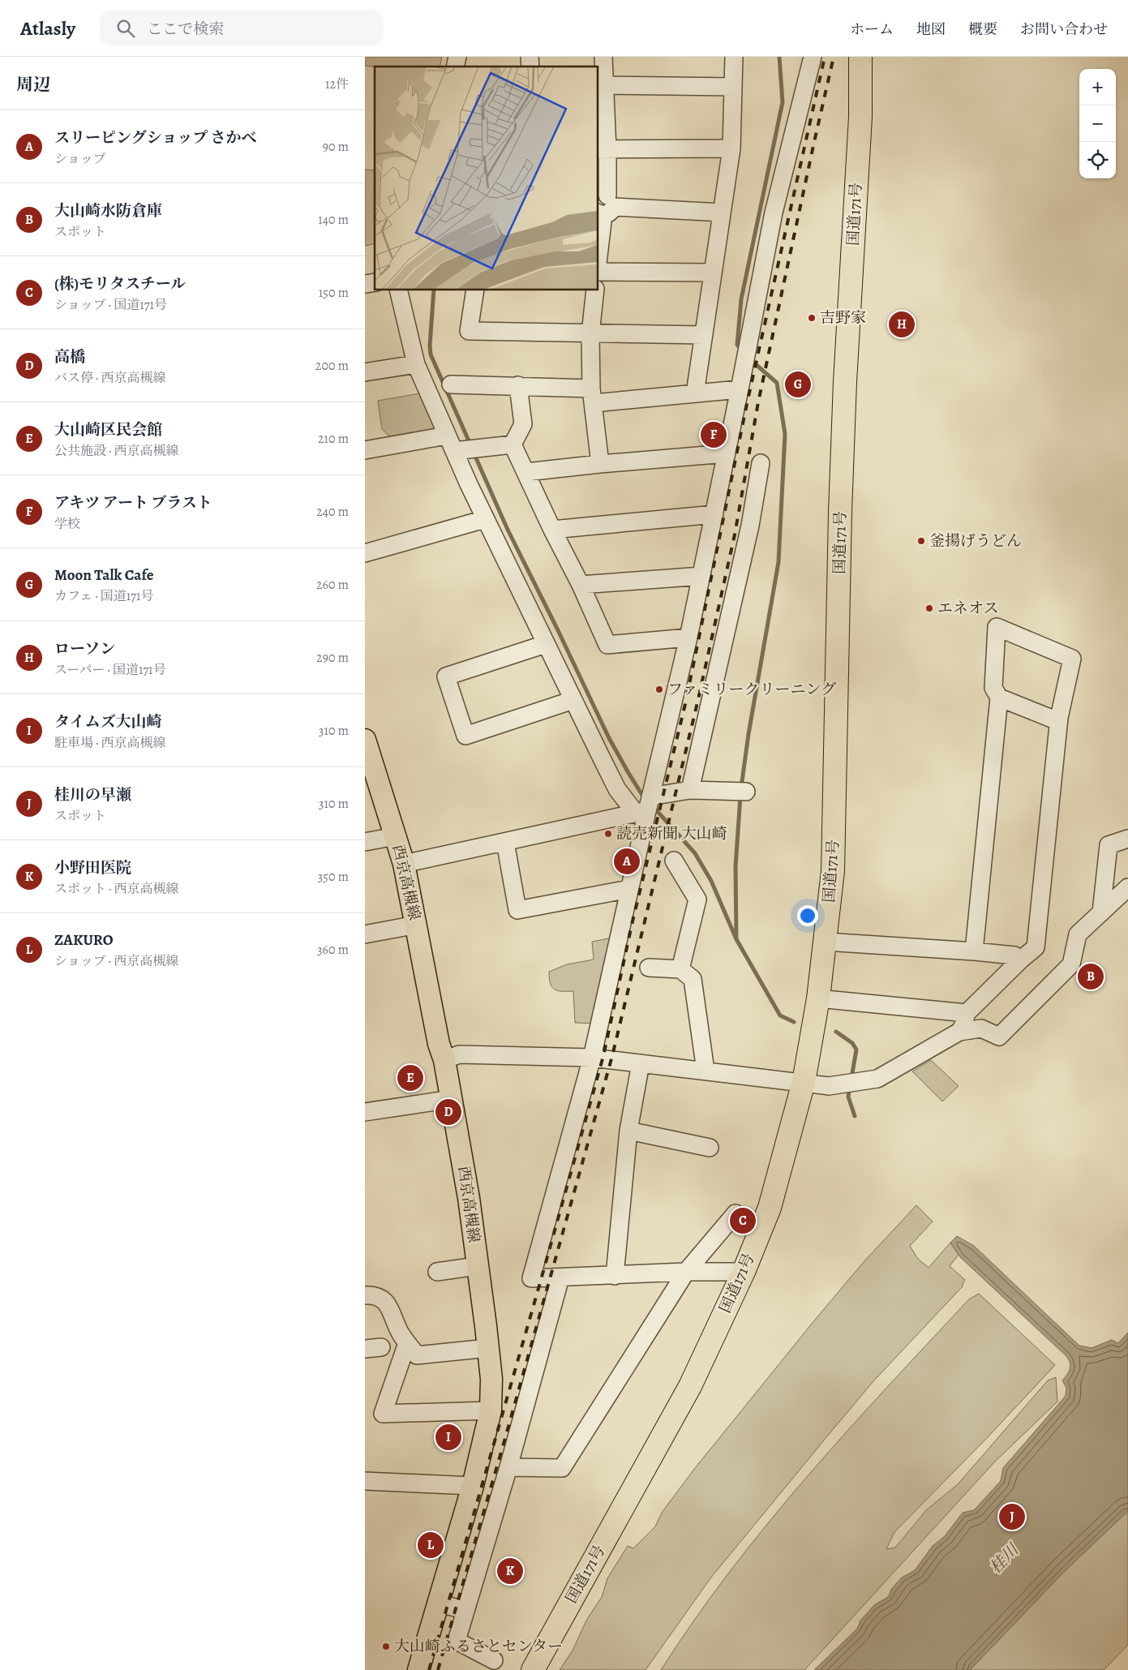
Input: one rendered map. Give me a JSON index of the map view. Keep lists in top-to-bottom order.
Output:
{
  "streets": {
    "highway": ["国道171号"],
    "main road": ["西京高槻線"]
  },
  "water": ["桂川"],
  "places": [
    "吉野家",
    "釜揚げうどん",
    "エネオス",
    "ファミリークリーニング",
    "読売新聞 大山崎",
    "大山崎ふるさとセンター"
  ],
  "page": {
    "header": "Atlasly",
    "search": "ここで検索",
    "nav": [
      "ホーム",
      "地図",
      "概要",
      "お問い合わせ"
    ],
    "heading": ["周辺", "12件"],
    "map_buttons": ["+", "−"],
    "list": [
      {
        "mark": "A",
        "name": "スリーピングショップ さかべ",
        "note": "ショップ",
        "value": "90 m"
      },
      {
        "mark": "B",
        "name": "大山崎水防倉庫",
        "note": "スポット",
        "value": "140 m"
      },
      {
        "mark": "C",
        "name": "(株)モリタスチール",
        "note": "ショップ · 国道171号",
        "value": "150 m"
      },
      {
        "mark": "D",
        "name": "高橋",
        "note": "バス停 · 西京高槻線",
        "value": "200 m"
      },
      {
        "mark": "E",
        "name": "大山崎区民会館",
        "note": "公共施設 · 西京高槻線",
        "value": "210 m"
      },
      {
        "mark": "F",
        "name": "アキツ アート ブラスト",
        "note": "学校",
        "value": "240 m"
      },
      {
        "mark": "G",
        "name": "Moon Talk Cafe",
        "note": "カフェ · 国道171号",
        "value": "260 m"
      },
      {
        "mark": "H",
        "name": "ローソン",
        "note": "スーパー · 国道171号",
        "value": "290 m"
      },
      {
        "mark": "I",
        "name": "タイムズ大山崎",
        "note": "駐車場 · 西京高槻線",
        "value": "310 m"
      },
      {
        "mark": "J",
        "name": "桂川の早瀬",
        "note": "スポット",
        "value": "310 m"
      },
      {
        "mark": "K",
        "name": "小野田医院",
        "note": "スポット · 西京高槻線",
        "value": "350 m"
      },
      {
        "mark": "L",
        "name": "ZAKURO",
        "note": "ショップ · 西京高槻線",
        "value": "360 m"
      }
    ],
    "pins": [
      "H",
      "G",
      "F",
      "A",
      "B",
      "E",
      "D",
      "C",
      "I",
      "J",
      "L",
      "K"
    ]
  }
}
